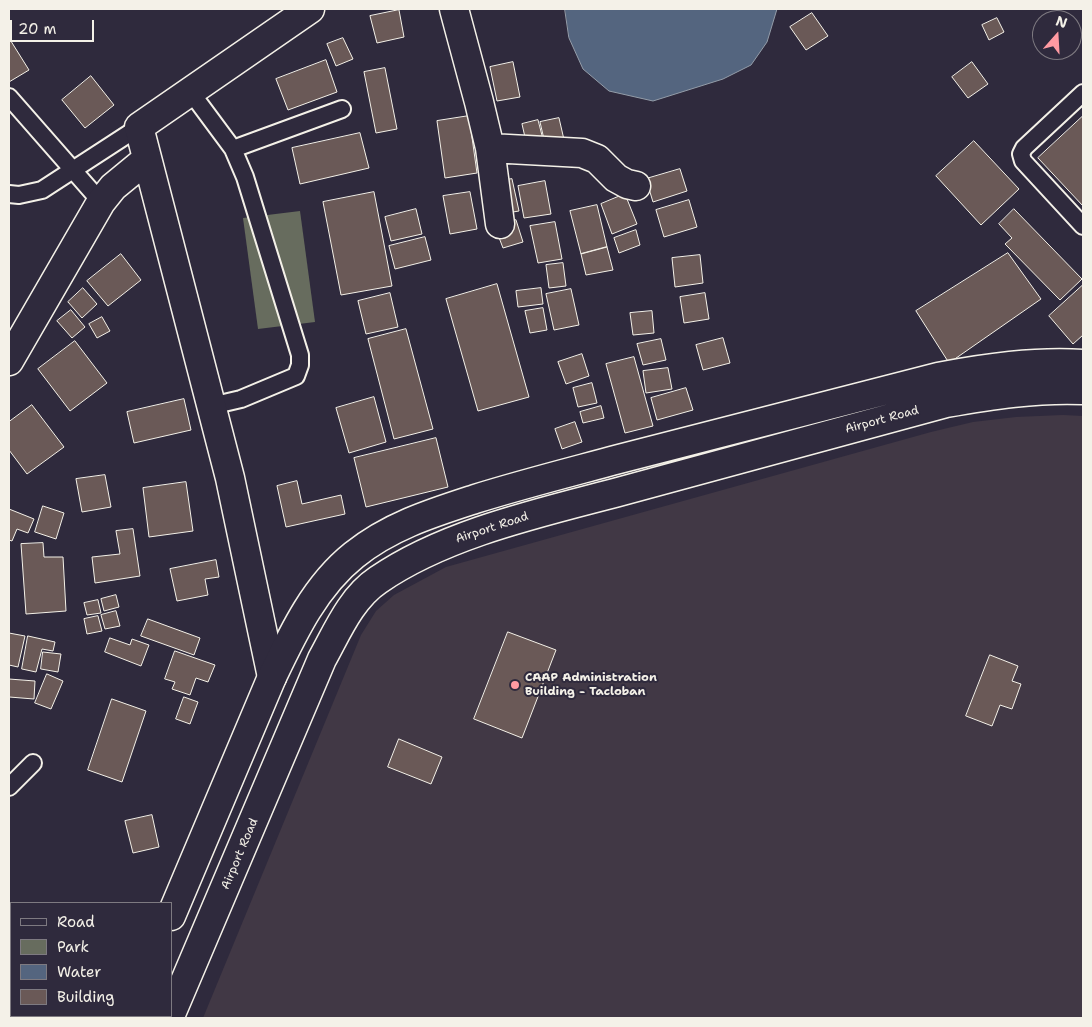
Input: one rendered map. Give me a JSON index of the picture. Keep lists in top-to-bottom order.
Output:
{
  "streets": {
    "main road": ["Airport Road"]
  },
  "places": ["CAAP Administration Building - Tacloban"],
  "legend": [
    "Road",
    "Park",
    "Water",
    "Building"
  ],
  "scale_bar": "20 m",
  "north": "top"
}
